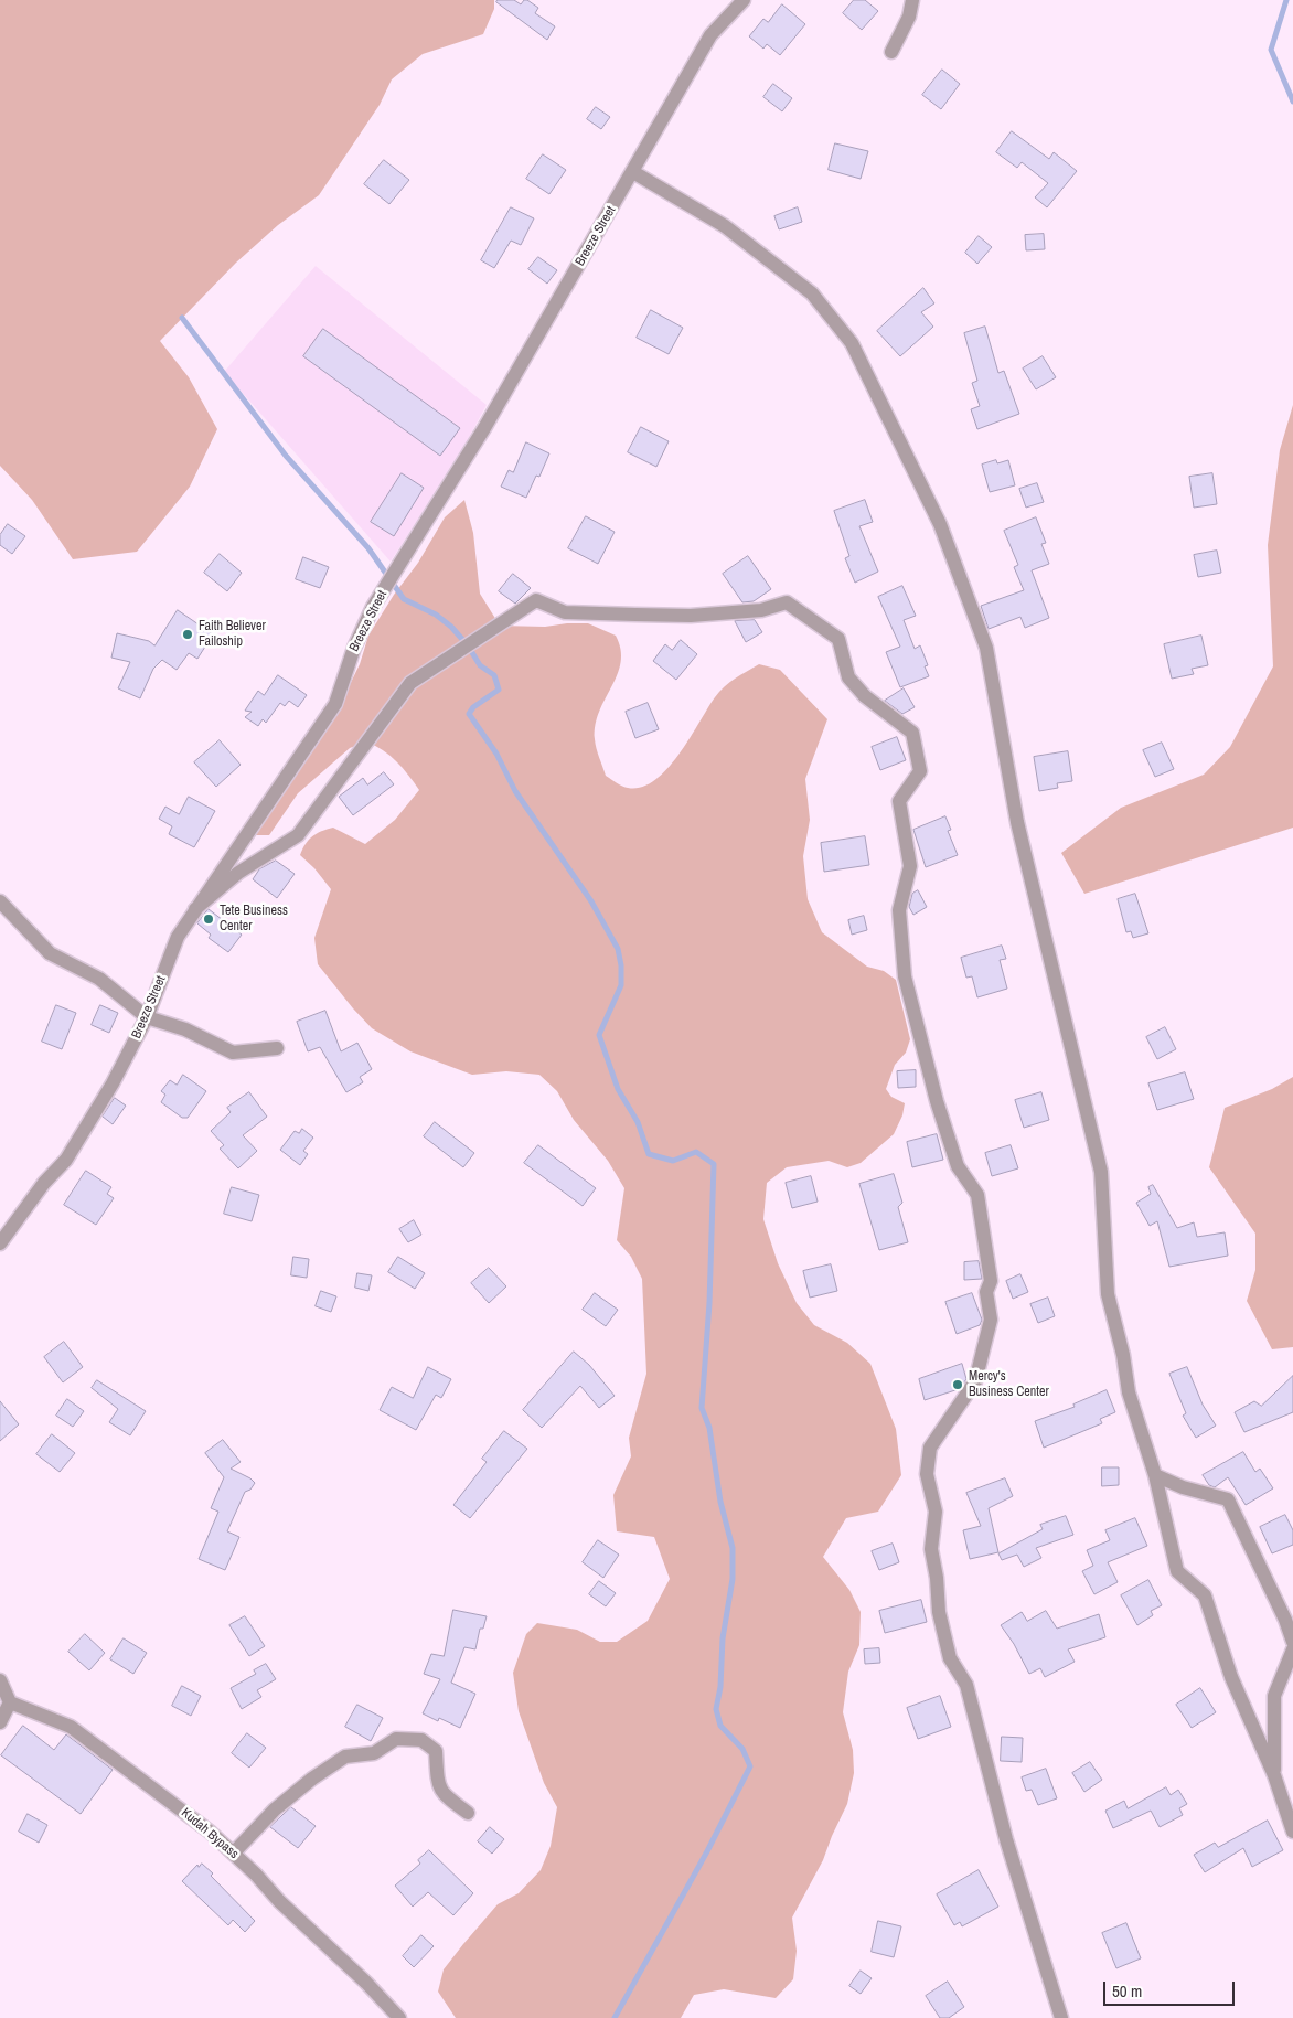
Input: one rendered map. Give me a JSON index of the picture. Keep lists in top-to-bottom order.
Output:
{
  "streets": {
    "street": ["Breeze Street", "Kudah Bypass"]
  },
  "places": ["Faith Believer Failoship", "Tete Business Center", "Mercy's Business Center"],
  "scale_bar": "50 m"
}
